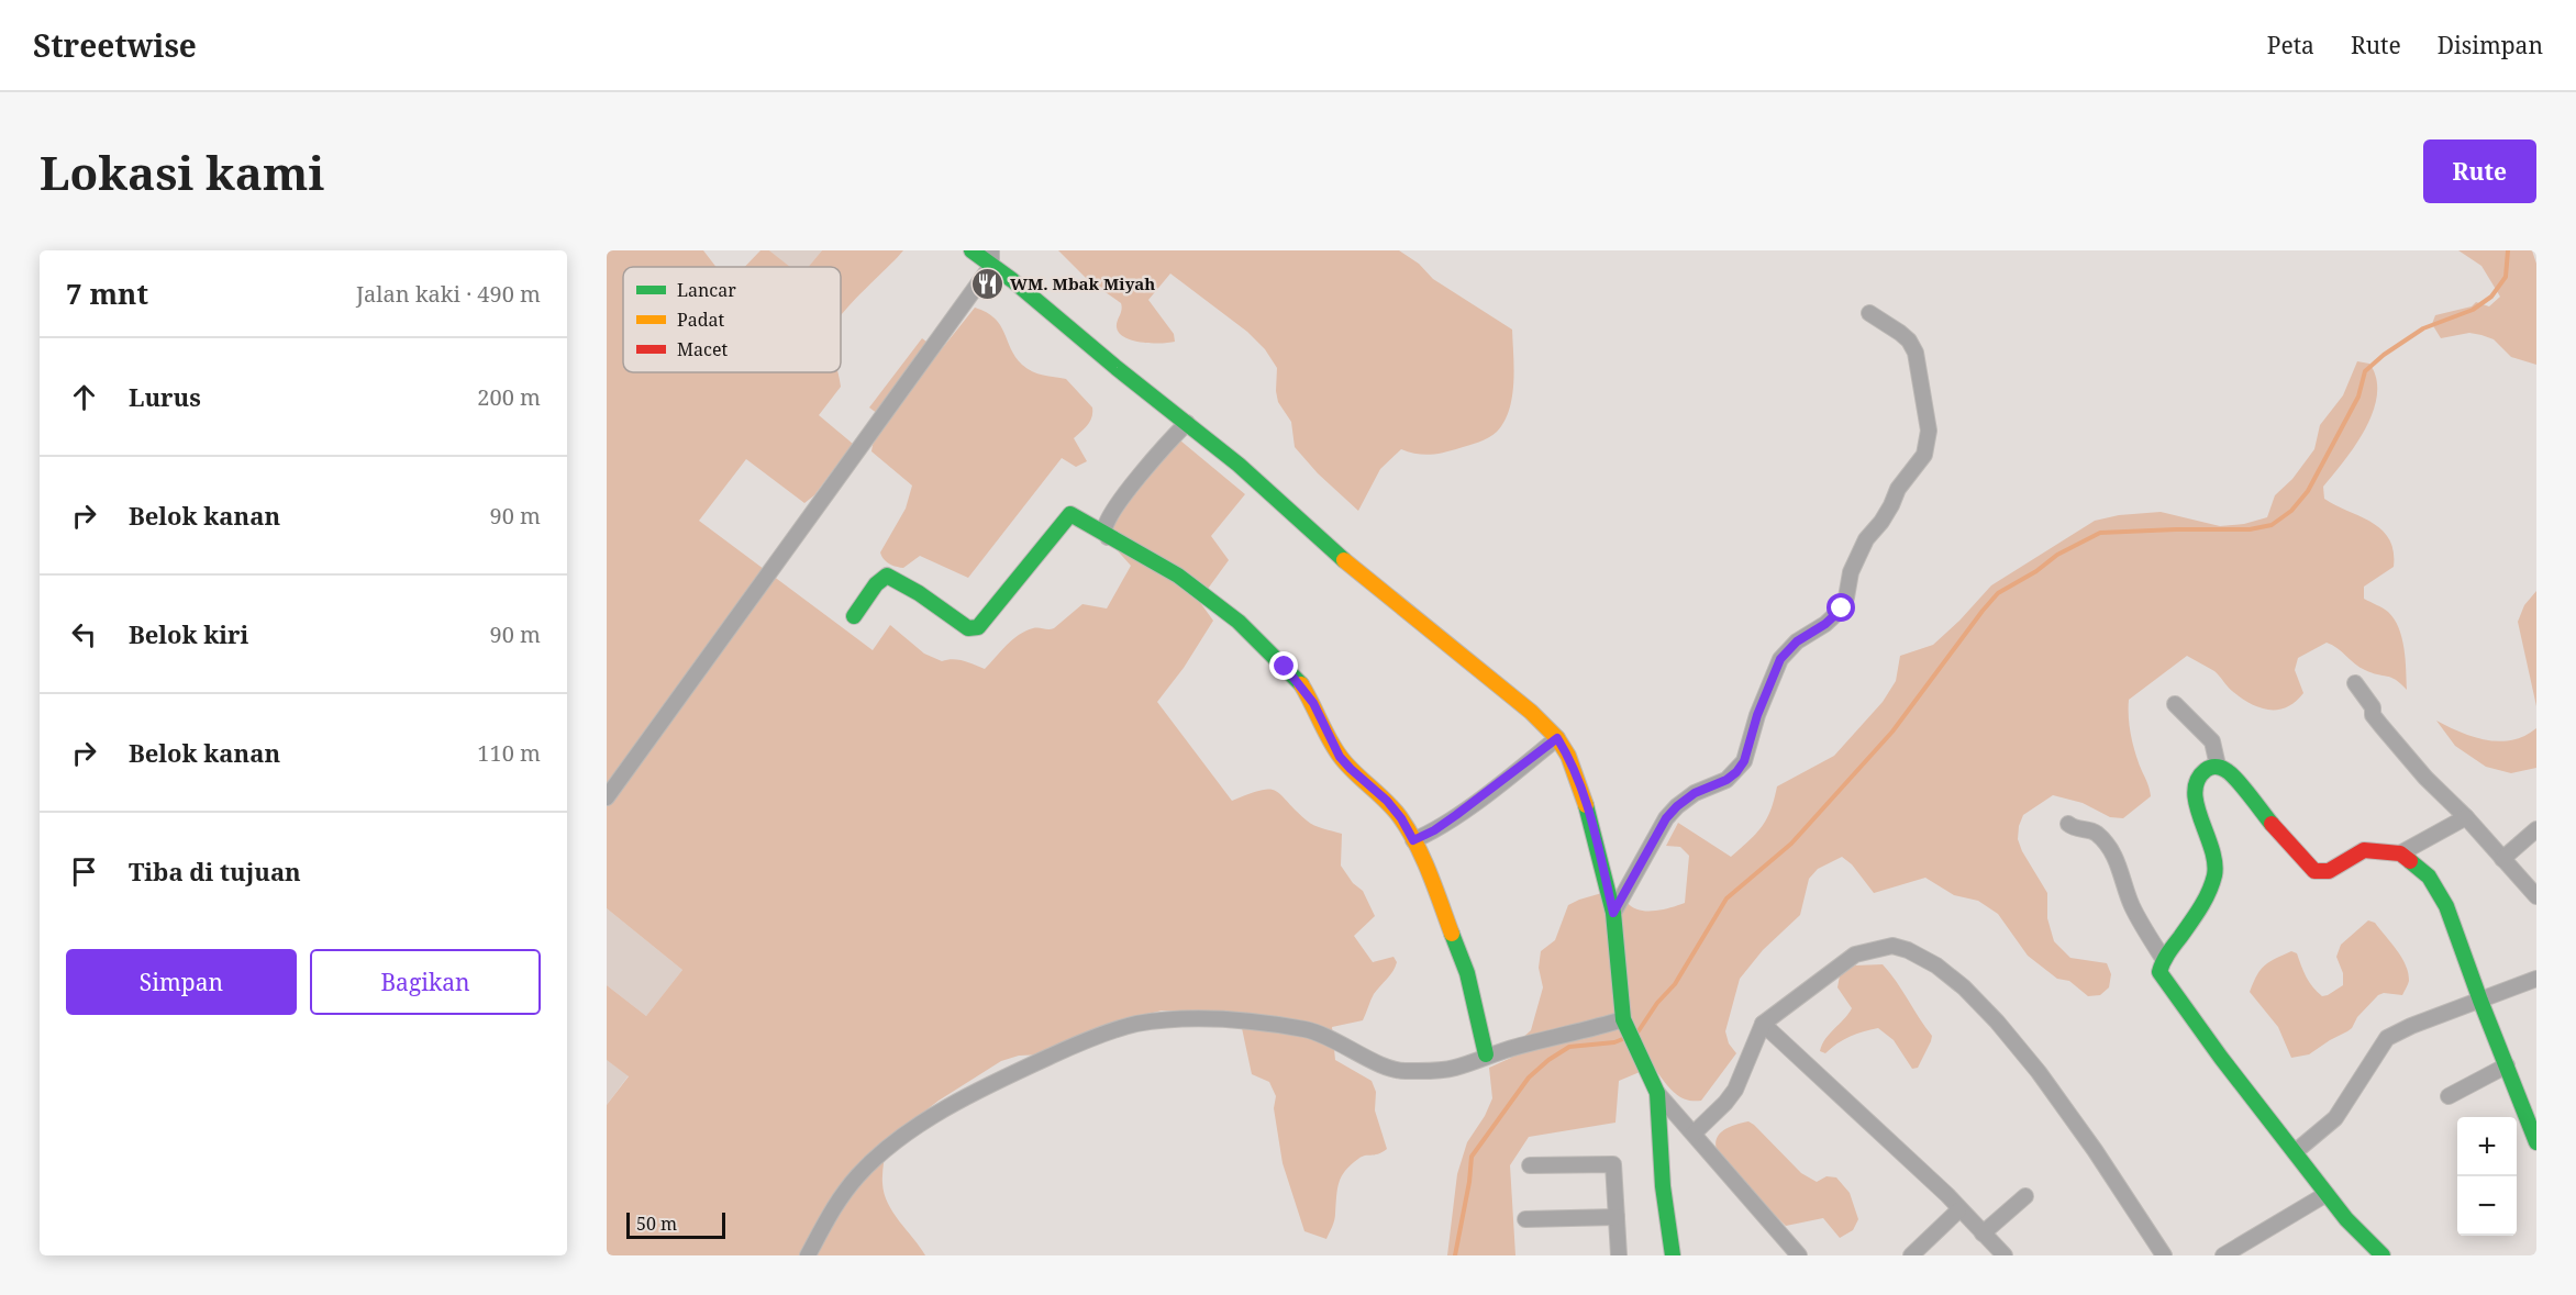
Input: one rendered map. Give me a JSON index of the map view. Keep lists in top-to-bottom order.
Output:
{
  "places": {
    "restaurant": ["WM. Mbak Miyah"]
  },
  "legend": ["Lancar", "Padat", "Macet"],
  "scale_bar": "50 m",
  "page": {
    "header": "Streetwise",
    "nav": ["Peta", "Rute", "Disimpan"],
    "buttons": [
      "Rute",
      ["Simpan", "Bagikan"]
    ],
    "title": "Lokasi kami",
    "heading": ["7 mnt", "Jalan kaki · 490 m"],
    "list": [
      ["Lurus", "200 m"],
      ["Belok kanan", "90 m"],
      ["Belok kiri", "90 m"],
      ["Belok kanan", "110 m"],
      "Tiba di tujuan"
    ],
    "map_buttons": ["+", "−"],
    "scale": "50 m"
  }
}
